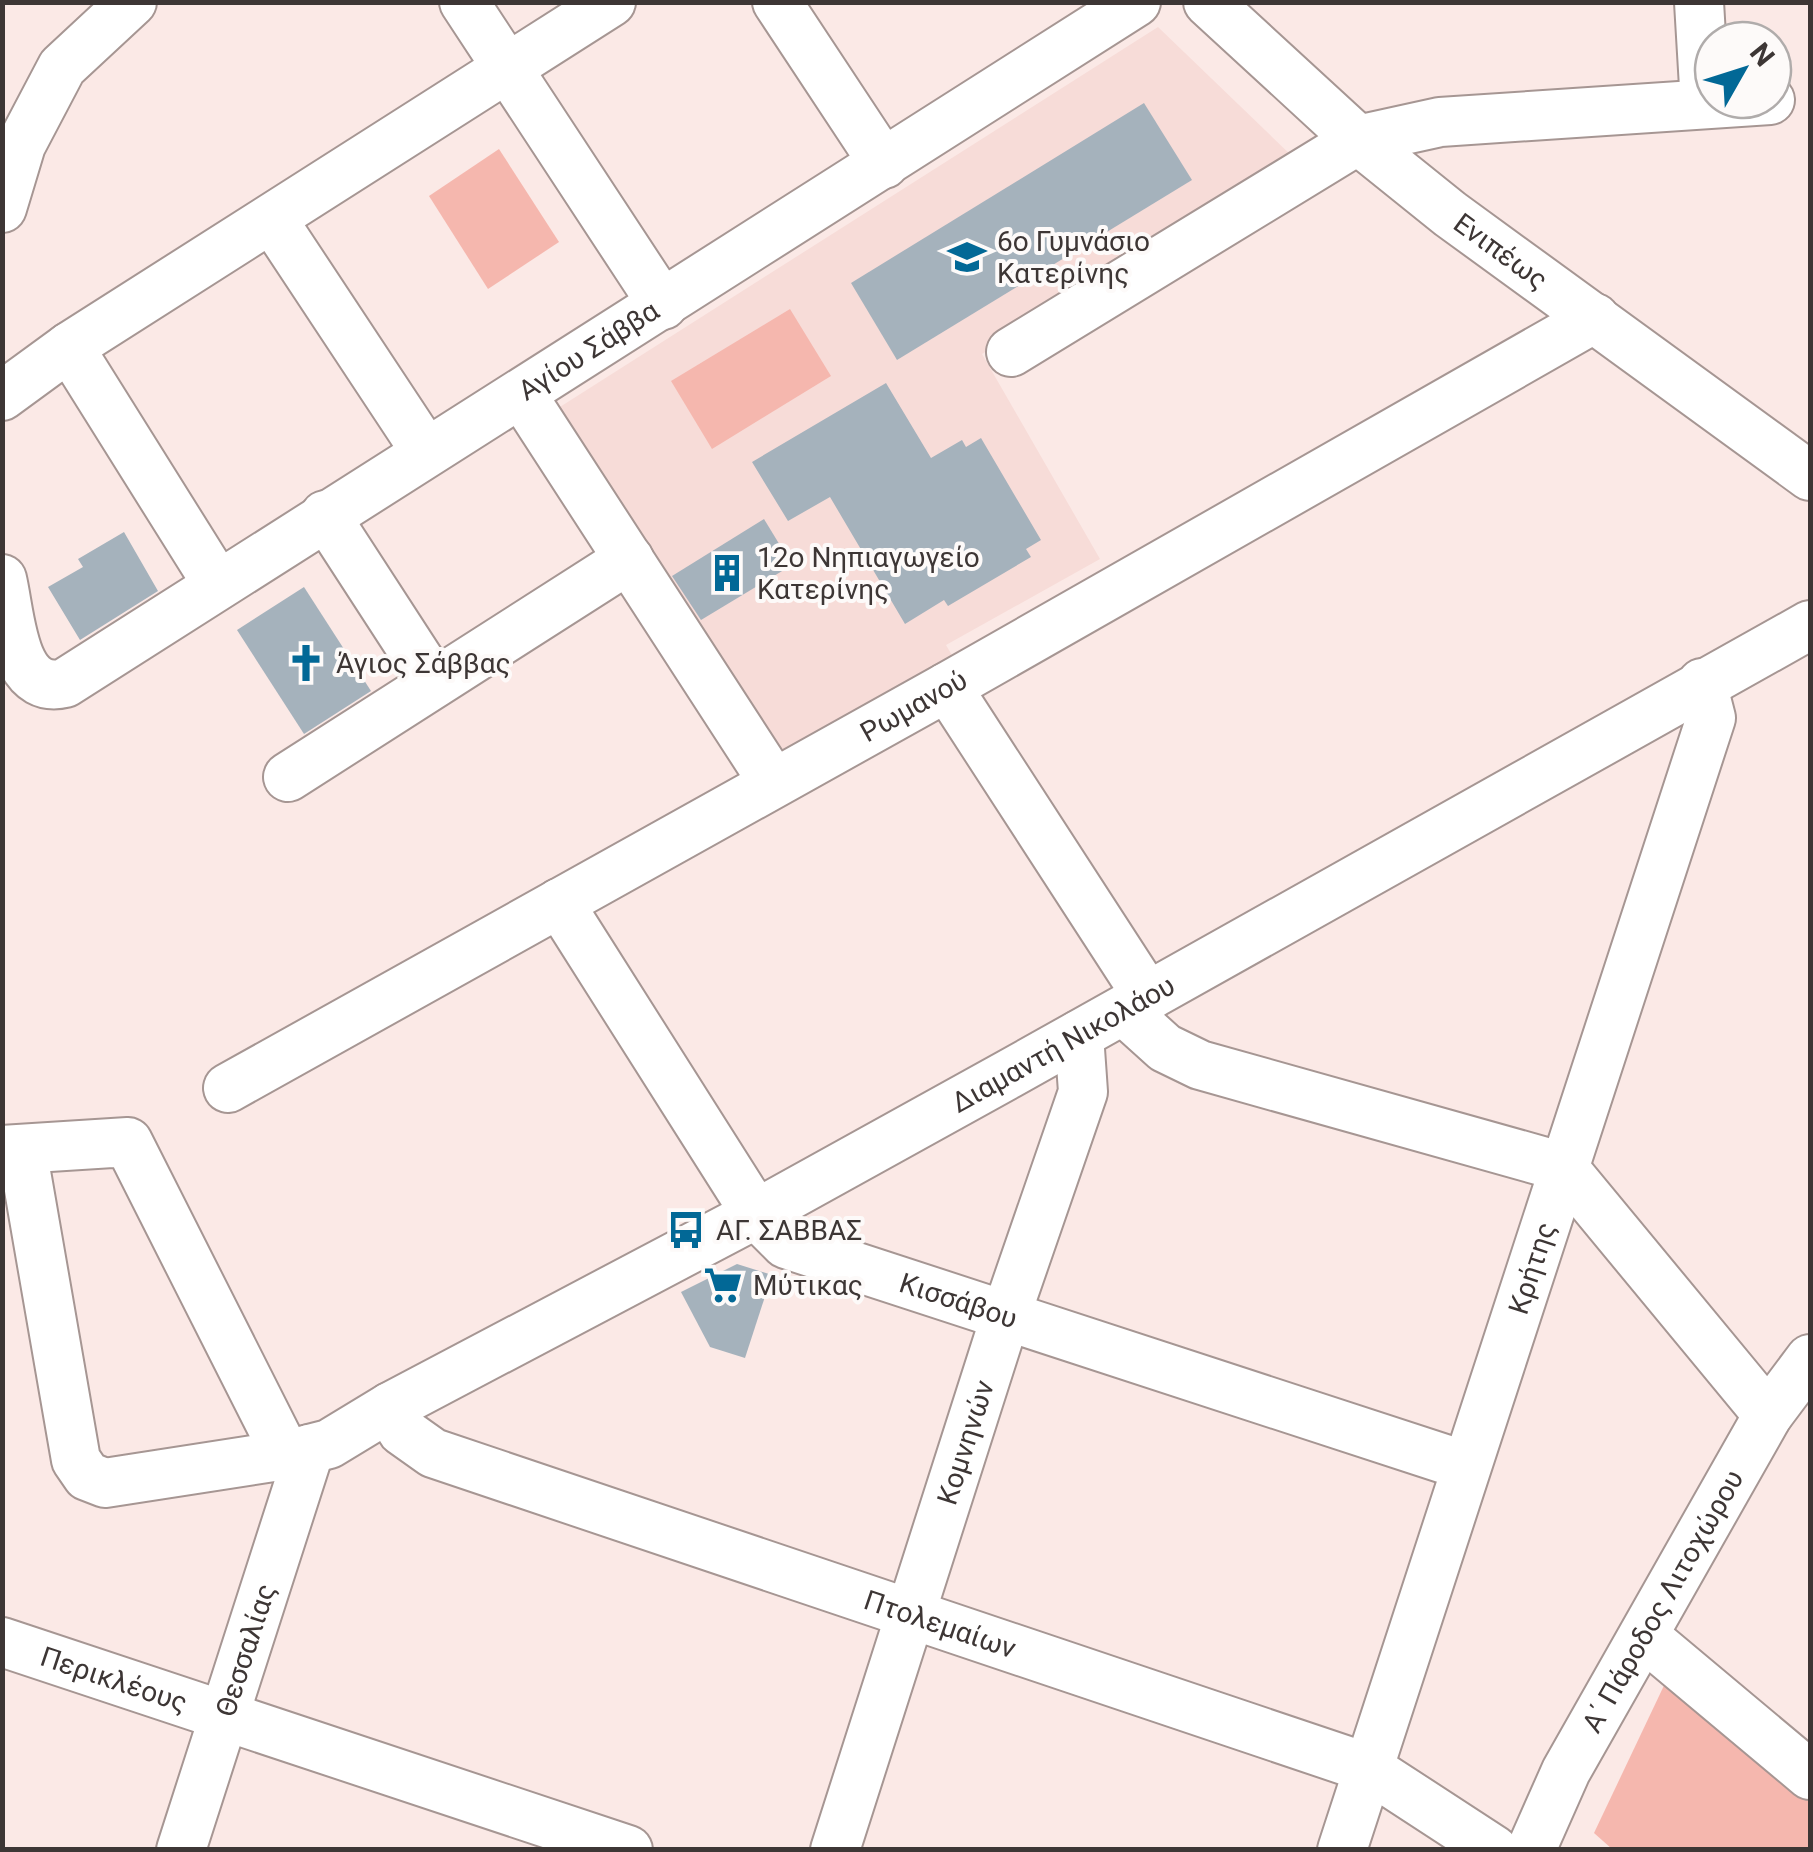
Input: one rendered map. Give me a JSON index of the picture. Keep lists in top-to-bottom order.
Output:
{
  "streets": {
    "street": [
      "Ενιπέως",
      "Αγίου Σάββα",
      "Ρωμανού",
      "Διαμαντή Νικολάου",
      "Κρήτης",
      "Κισσάβου",
      "Κομνηνών",
      "Α΄ Πάροδος Λιτοχώρου",
      "Πτολεμαίων",
      "Θεσσαλίας",
      "Περικλέους"
    ]
  },
  "crossings": [
    ["Ενιπέως", "Ρωμανού"],
    ["Ρωμανού", "Κισσάβου"],
    ["Διαμαντή Νικολάου", "Κρήτης"],
    ["Διαμαντή Νικολάου", "Κισσάβου"],
    ["Διαμαντή Νικολάου", "Κομνηνών"],
    ["Διαμαντή Νικολάου", "Πτολεμαίων"],
    ["Διαμαντή Νικολάου", "Θεσσαλίας"],
    ["Κρήτης", "Κισσάβου"],
    ["Κρήτης", "Πτολεμαίων"],
    ["Κισσάβου", "Κομνηνών"],
    ["Κομνηνών", "Πτολεμαίων"],
    ["Θεσσαλίας", "Περικλέους"]
  ],
  "places": {
    "school or university": ["6ο Γυμνάσιο Κατερίνης"],
    "building": ["12ο Νηπιαγωγείο Κατερίνης"],
    "church": ["Άγιος Σάββας"],
    "bus stop": ["ΑΓ. ΣΑΒΒΑΣ"],
    "supermarket": ["Μύτικας"]
  },
  "north": "top right"
}
